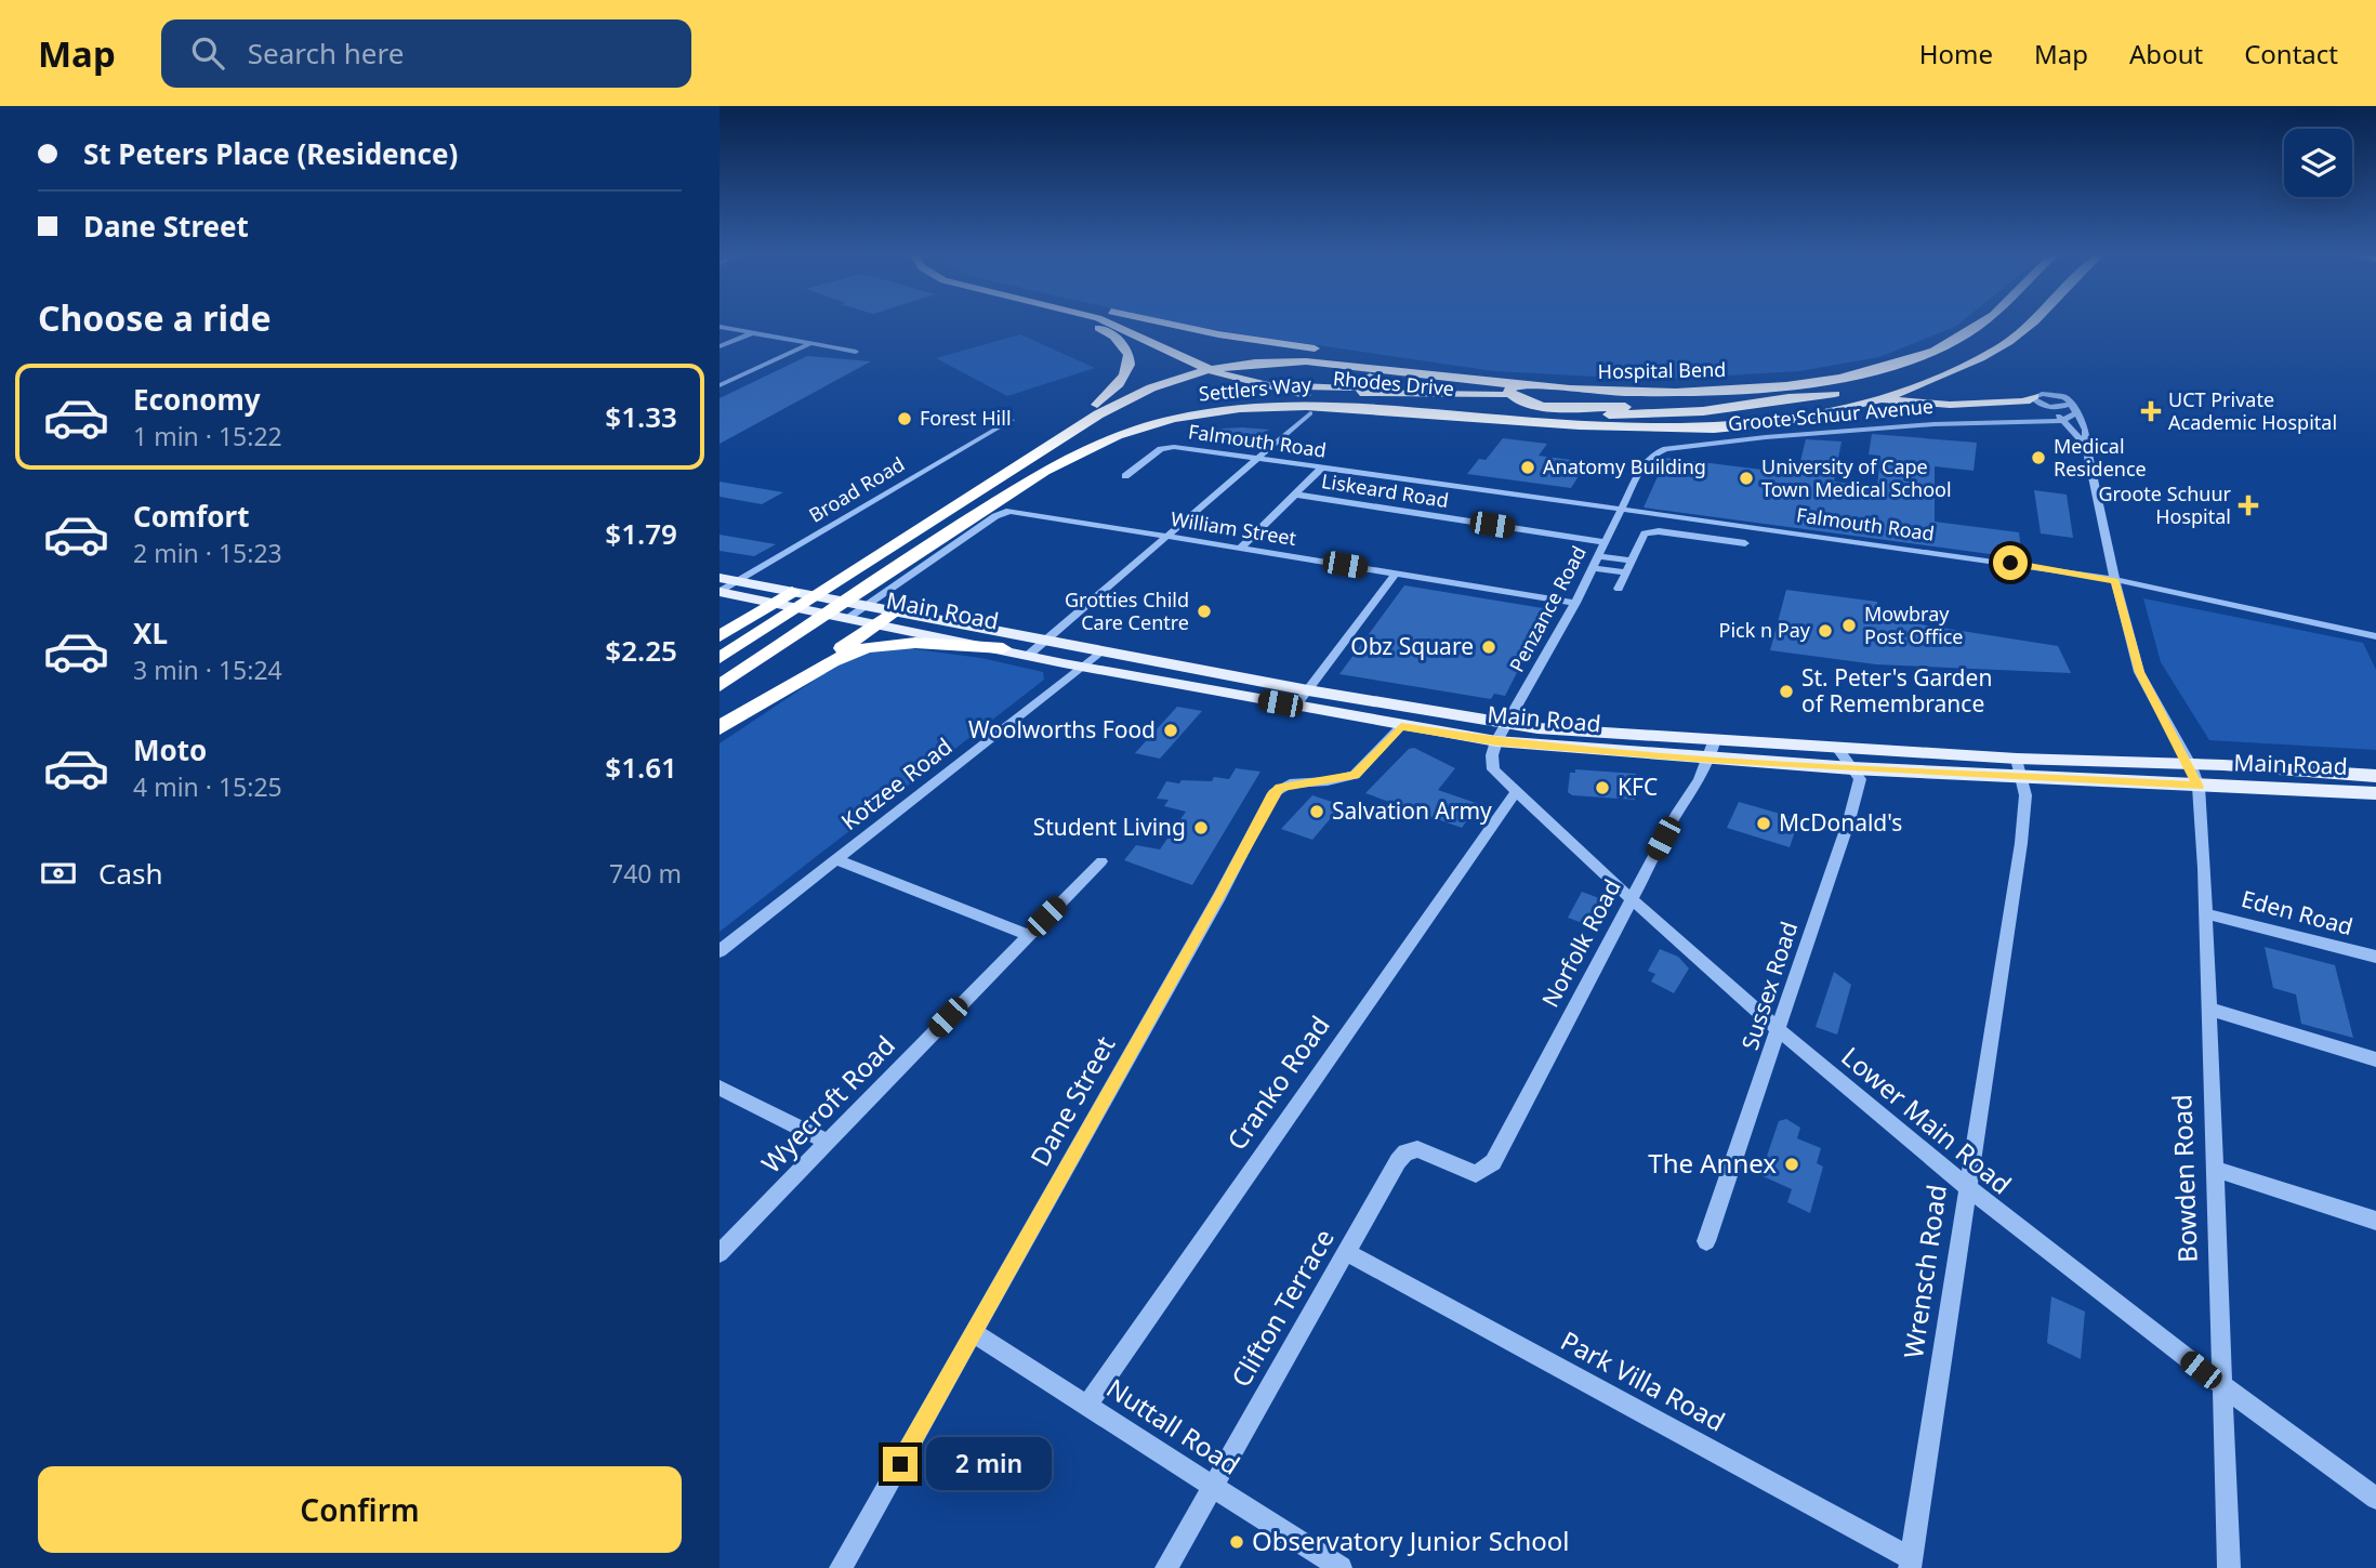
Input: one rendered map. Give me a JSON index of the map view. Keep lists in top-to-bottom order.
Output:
{
  "streets": {
    "highway": ["Hospital Bend", "Rhodes Drive", "Settlers Way"],
    "main road": ["Main Road"],
    "street": [
      "Groote Schuur Avenue",
      "Falmouth Road",
      "Broad Road",
      "Liskeard Road",
      "William Street",
      "Penzance Road",
      "Kotzee Road",
      "Eden Road",
      "Norfolk Road",
      "Sussex Road",
      "Cranko Road",
      "Dane Street",
      "Wyecroft Road",
      "Lower Main Road",
      "Bowden Road",
      "Wrensch Road",
      "Clifton Terrace",
      "Park Villa Road",
      "Nuttall Road"
    ]
  },
  "crossings": [
    ["Hospital Bend", "Rhodes Drive"],
    ["Hospital Bend", "Settlers Way"],
    ["Rhodes Drive", "Settlers Way"],
    ["Groote Schuur Avenue", "Falmouth Road"],
    ["Groote Schuur Avenue", "Penzance Road"],
    ["Groote Schuur Avenue", "Bowden Road"],
    ["Falmouth Road", "Liskeard Road"],
    ["Falmouth Road", "Penzance Road"],
    ["Falmouth Road", "Bowden Road"],
    ["Broad Road", "Main Road"],
    ["Liskeard Road", "William Street"],
    ["Liskeard Road", "Penzance Road"],
    ["William Street", "Penzance Road"],
    ["William Street", "Main Road"],
    ["Penzance Road", "Main Road"],
    ["Main Road", "Kotzee Road"],
    ["Main Road", "Norfolk Road"],
    ["Main Road", "Sussex Road"],
    ["Main Road", "Dane Street"],
    ["Main Road", "Lower Main Road"],
    ["Main Road", "Bowden Road"],
    ["Main Road", "Wrensch Road"],
    ["Eden Road", "Bowden Road"],
    ["Norfolk Road", "Lower Main Road"],
    ["Norfolk Road", "Clifton Terrace"],
    ["Sussex Road", "Lower Main Road"],
    ["Cranko Road", "Lower Main Road"],
    ["Cranko Road", "Nuttall Road"],
    ["Dane Street", "Nuttall Road"],
    ["Lower Main Road", "Bowden Road"],
    ["Lower Main Road", "Wrensch Road"],
    ["Wrensch Road", "Park Villa Road"],
    ["Clifton Terrace", "Park Villa Road"],
    ["Clifton Terrace", "Nuttall Road"]
  ],
  "places": {
    "health": ["UCT Private Academic Hospital", "Groote Schuur Hospital"],
    "other": [
      "Forest Hill",
      "Medical Residence",
      "Anatomy Building",
      "University of Cape Town Medical School",
      "Grotties Child Care Centre",
      "Mowbray Post Office",
      "Pick n Pay",
      "Obz Square",
      "St. Peter's Garden of Remembrance",
      "Woolworths Food",
      "KFC",
      "Salvation Army",
      "McDonald's",
      "Student Living",
      "The Annex",
      "Observatory Junior School"
    ]
  },
  "page": {
    "header": "Map",
    "search": "Search here",
    "nav": [
      "Home",
      "Map",
      "About",
      "Contact"
    ],
    "banner": ["St Peters Place (Residence)", "Dane Street"],
    "heading": "Choose a ride",
    "list": [
      {
        "name": "Economy",
        "note": "1 min · 15:22",
        "value": "$1.33"
      },
      {
        "name": "Comfort",
        "note": "2 min · 15:23",
        "value": "$1.79"
      },
      {
        "name": "XL",
        "note": "3 min · 15:24",
        "value": "$2.25"
      },
      {
        "name": "Moto",
        "note": "4 min · 15:25",
        "value": "$1.61"
      }
    ],
    "pay": ["Cash", "740 m"],
    "bubble": "2 min",
    "buttons": "Confirm"
  }
}
